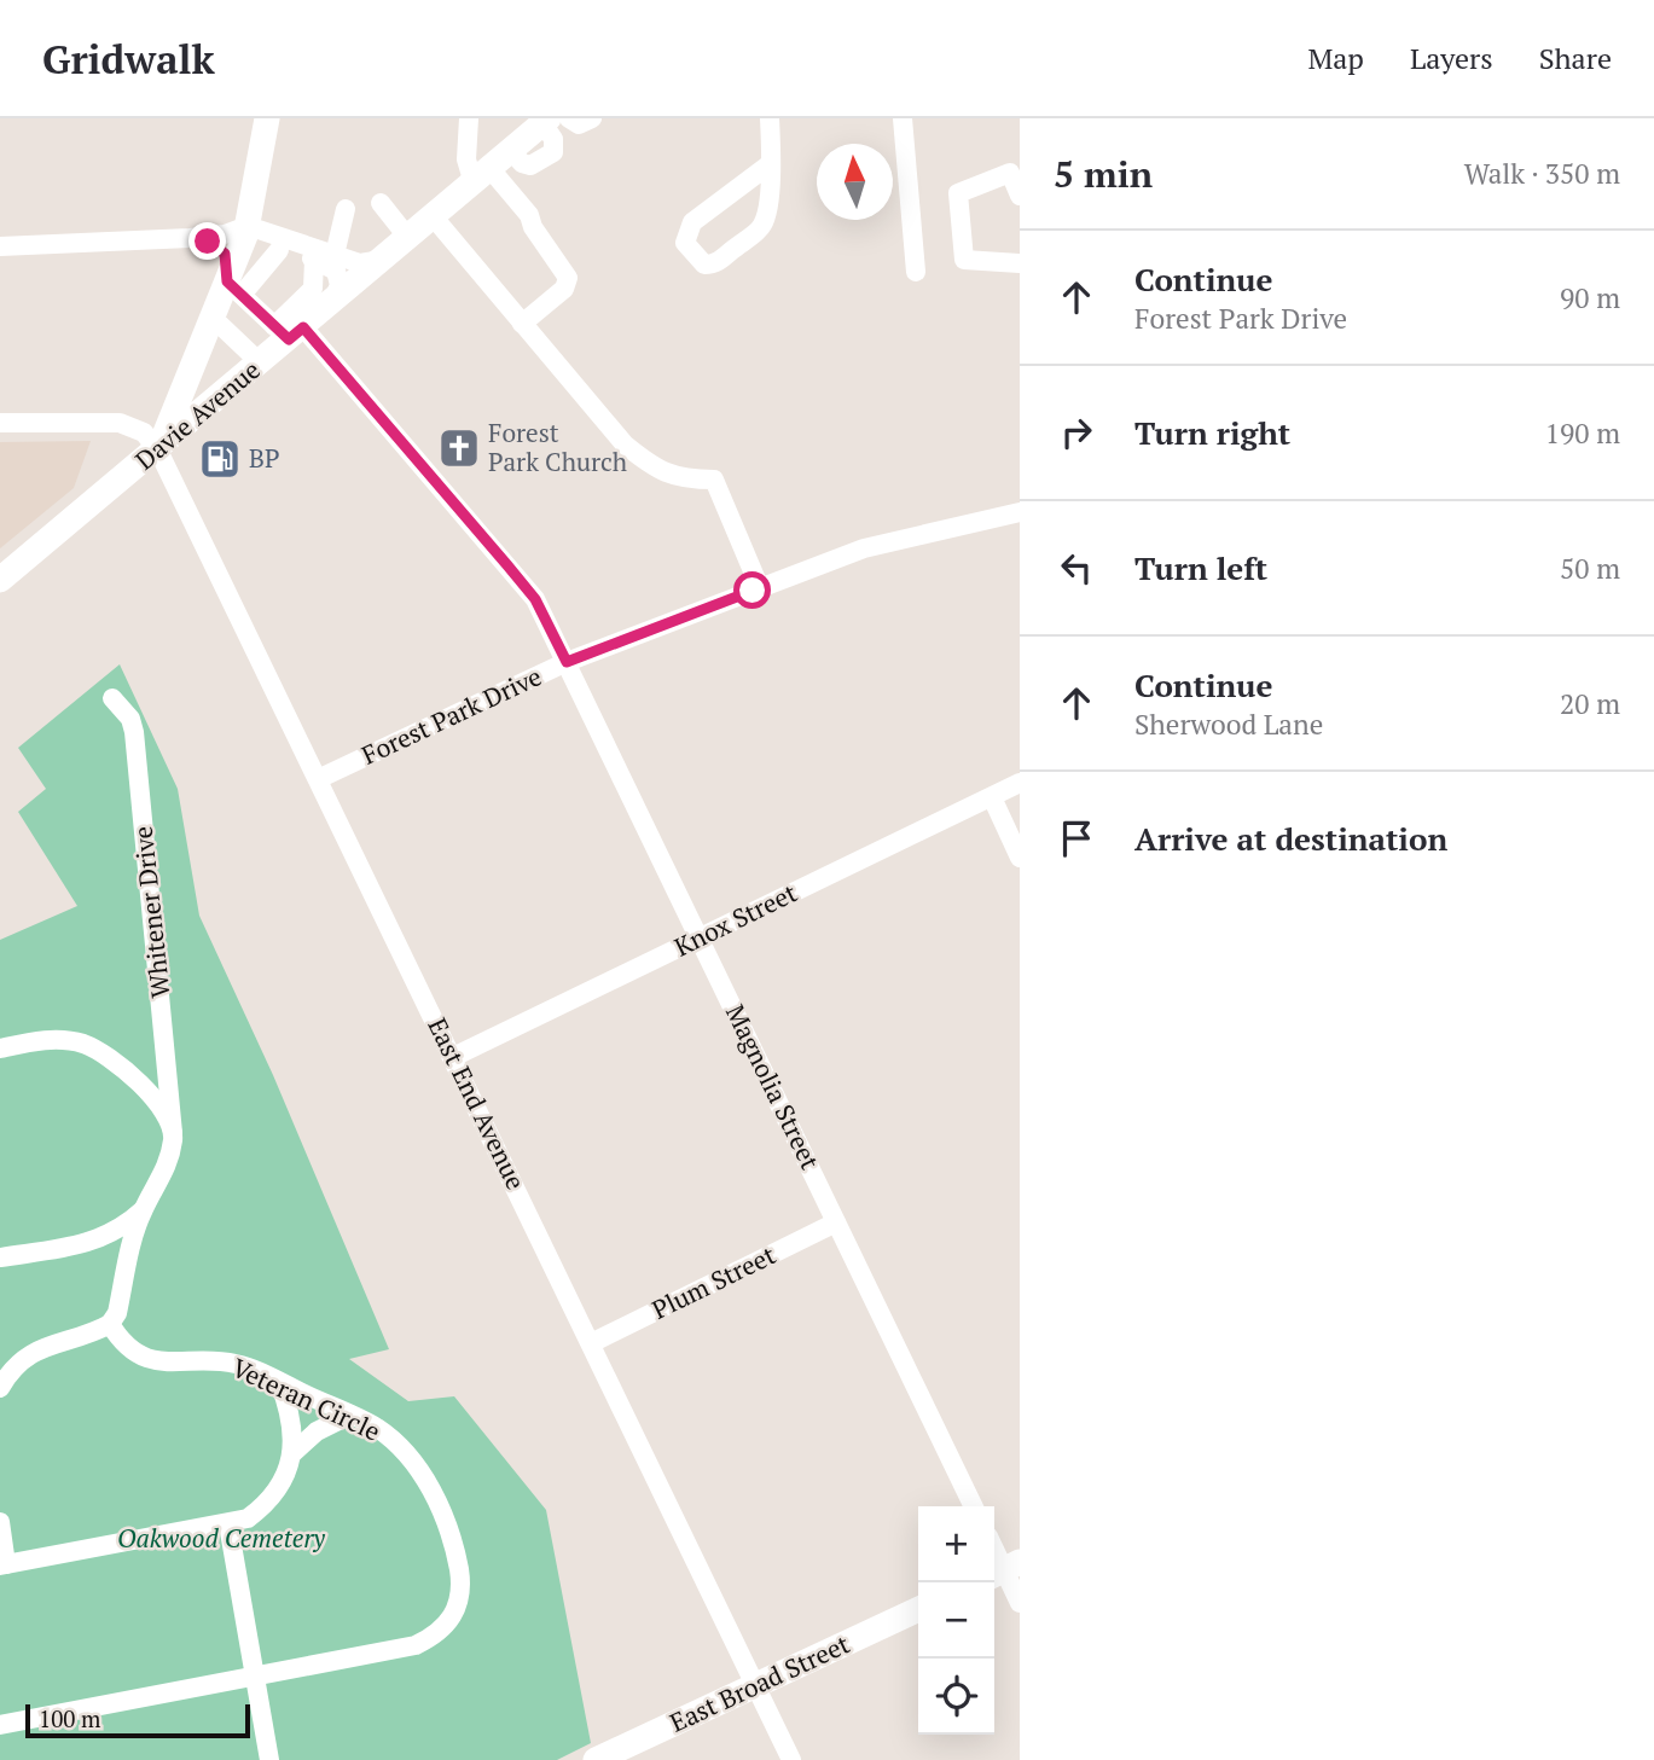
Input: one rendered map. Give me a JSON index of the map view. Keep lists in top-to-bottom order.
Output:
{
  "streets": {
    "main road": ["Davie Avenue", "East Broad Street"],
    "street": [
      "Forest Park Drive",
      "Whitener Drive",
      "Knox Street",
      "Magnolia Street",
      "East End Avenue",
      "Plum Street",
      "Veteran Circle"
    ]
  },
  "crossings": [
    ["Davie Avenue", "Magnolia Street"],
    ["Davie Avenue", "East End Avenue"],
    ["Forest Park Drive", "Magnolia Street"],
    ["Forest Park Drive", "East End Avenue"],
    ["Knox Street", "Magnolia Street"],
    ["Knox Street", "East End Avenue"],
    ["Magnolia Street", "Plum Street"],
    ["East End Avenue", "Plum Street"],
    ["East End Avenue", "East Broad Street"]
  ],
  "parks": ["Oakwood Cemetery"],
  "places": {
    "church": ["Forest Park Church"],
    "fuel station": ["BP"]
  },
  "scale_bar": "100 m",
  "north": "top",
  "page": {
    "header": "Gridwalk",
    "nav": ["Map", "Layers", "Share"],
    "heading": ["5 min", "Walk · 350 m"],
    "list": [
      ["Continue", "Forest Park Drive", "90 m"],
      ["Turn right", "190 m"],
      ["Turn left", "50 m"],
      ["Continue", "Sherwood Lane", "20 m"],
      "Arrive at destination"
    ],
    "map_buttons": ["+", "−"],
    "scale": "100 m"
  }
}
